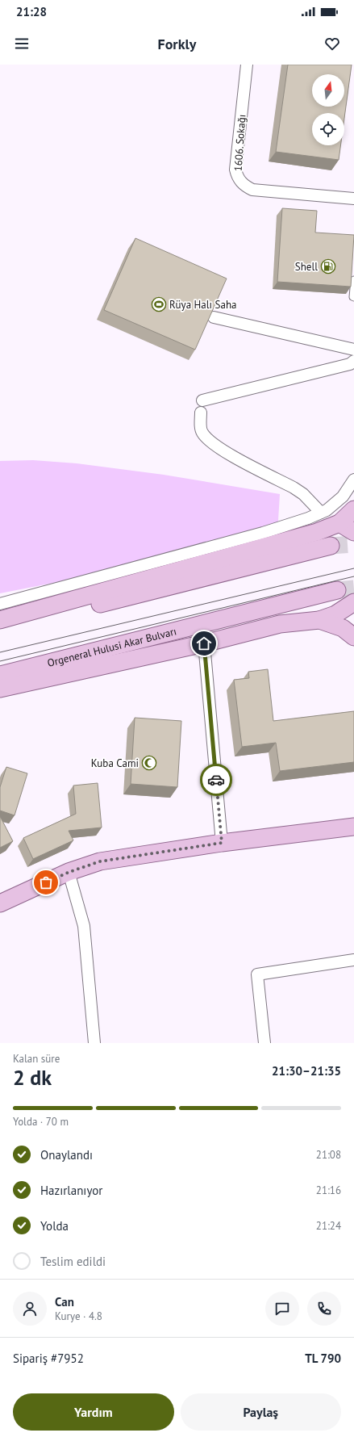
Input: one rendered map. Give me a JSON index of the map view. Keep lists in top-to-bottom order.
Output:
{
  "streets": {
    "main road": ["Orgeneral Hulusi Akar Bulvarı"],
    "street": ["1606. Sokağı"]
  },
  "places": {
    "fuel station": ["Shell"],
    "sports": ["Rüya Halı Saha"],
    "mosque": ["Kuba Cami"]
  },
  "north": "top",
  "page": {
    "status": "21:28",
    "header": "Forkly",
    "heading": ["2 dk", "Kalan süre", "21:30–21:35"],
    "panel": [
      "Can",
      "Kurye · 4.8",
      "Sipariş #7952",
      "TL 790"
    ],
    "bar": "Yolda · 70 m",
    "list": [
      ["Onaylandı", "21:08"],
      ["Hazırlanıyor", "21:16"],
      ["Yolda", "21:24"],
      "Teslim edildi"
    ],
    "buttons": ["Yardım", "Paylaş"]
  }
}
